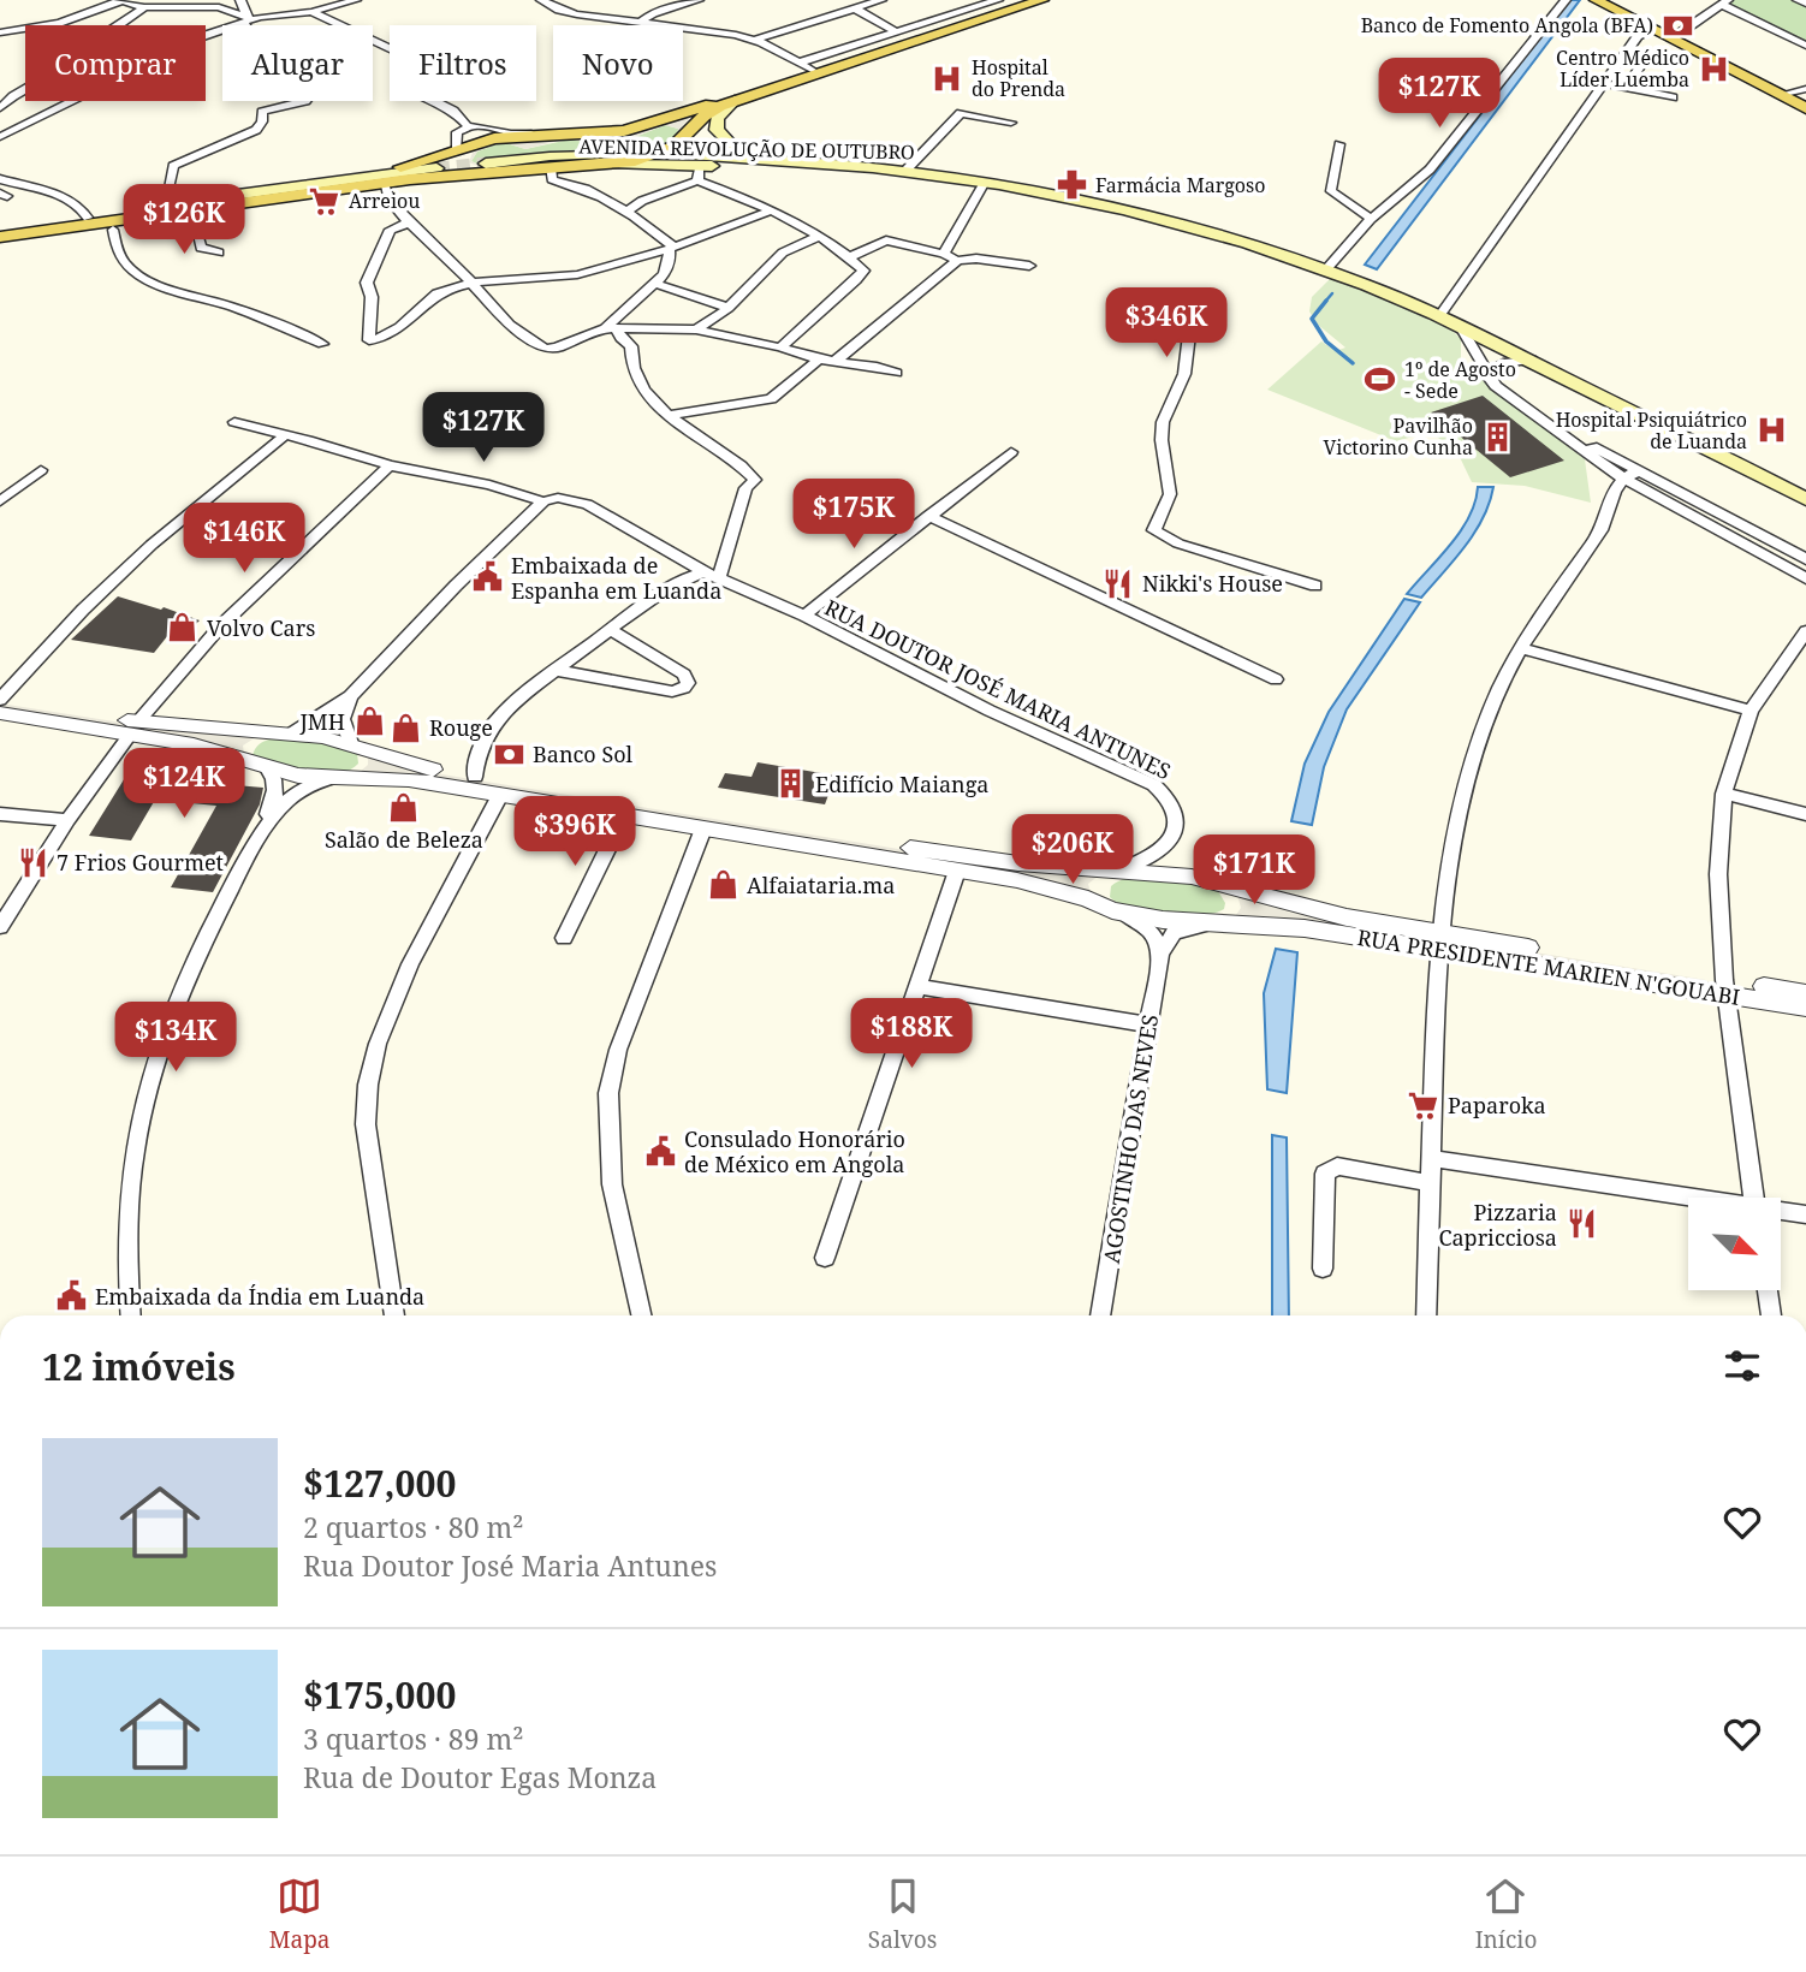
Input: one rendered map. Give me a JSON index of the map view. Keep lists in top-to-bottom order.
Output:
{
  "streets": {
    "main road": ["AVENIDA REVOLUÇÃO DE OUTUBRO"],
    "street": ["RUA DOUTOR JOSÉ MARIA ANTUNES", "RUA PRESIDENTE MARIEN N'GOUABI", "AGOSTINHO DAS NEVES"]
  },
  "crossings": [
    ["RUA DOUTOR JOSÉ MARIA ANTUNES", "RUA PRESIDENTE MARIEN N'GOUABI"]
  ],
  "places": {
    "bank": ["Banco de Fomento Angola (BFA)", "Banco Sol"],
    "hospital": ["Centro Médico Líder Luemba", "Hospital do Prenda", "Hospital Psiquiátrico de Luanda"],
    "pharmacy": ["Farmácia Margoso"],
    "supermarket": ["Arreiou", "Paparoka"],
    "sports": ["1º de Agosto - Sede"],
    "building": ["Pavilhão Victorino Cunha", "Edifício Maianga"],
    "public building": ["Embaixada de Espanha em Luanda", "Consulado Honorário de México em Angola", "Embaixada da Índia em Luanda"],
    "restaurant": ["Nikki's House", "7 Frios Gourmet", "Pizzaria Capricciosa"],
    "shop": [
      "Volvo Cars",
      "JMH",
      "Rouge",
      "Salão de Beleza",
      "Alfaiataria.ma"
    ]
  },
  "north": "bottom right",
  "page": {
    "chip": [
      "Comprar",
      "Alugar",
      "Filtros",
      "Novo"
    ],
    "price": [
      "$127K",
      "$126K",
      "$346K",
      "$127K",
      "$175K",
      "$146K",
      "$124K",
      "$396K",
      "$206K",
      "$171K",
      "$188K",
      "$134K"
    ],
    "heading": "12 imóveis",
    "list": [
      {
        "name": "$127,000",
        "note": "2 quartos · 80 m² · Rua Doutor José Maria Antunes"
      },
      {
        "name": "$175,000",
        "note": "3 quartos · 89 m² · Rua de Doutor Egas Monza"
      }
    ],
    "tabs": ["Mapa", "Salvos", "Início"]
  }
}
